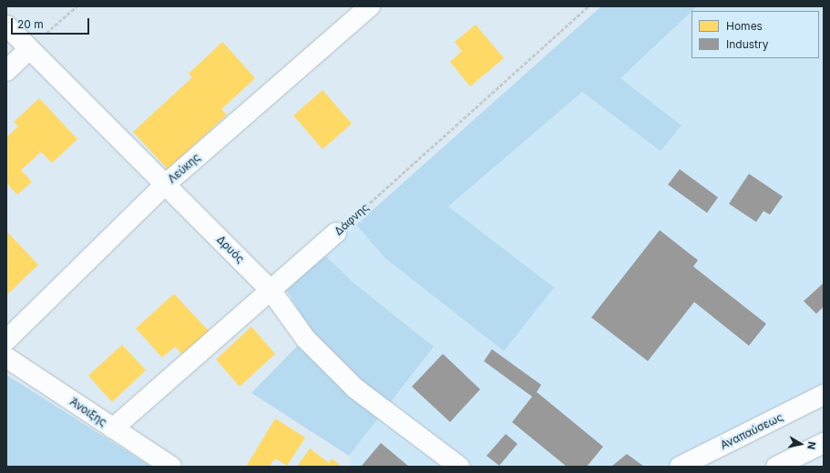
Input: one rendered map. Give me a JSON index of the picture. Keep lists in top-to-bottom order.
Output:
{
  "streets": {
    "street": [
      "Λεύκης",
      "Δάφνης",
      "Δρυός",
      "Άνοιξης",
      "Αναπαύσεως"
    ]
  },
  "crossings": [
    ["Λεύκης", "Δρυός"],
    ["Δάφνης", "Δρυός"],
    ["Δάφνης", "Άνοιξης"]
  ],
  "legend": ["Homes", "Industry"],
  "scale_bar": "20 m",
  "north": "right"
}
